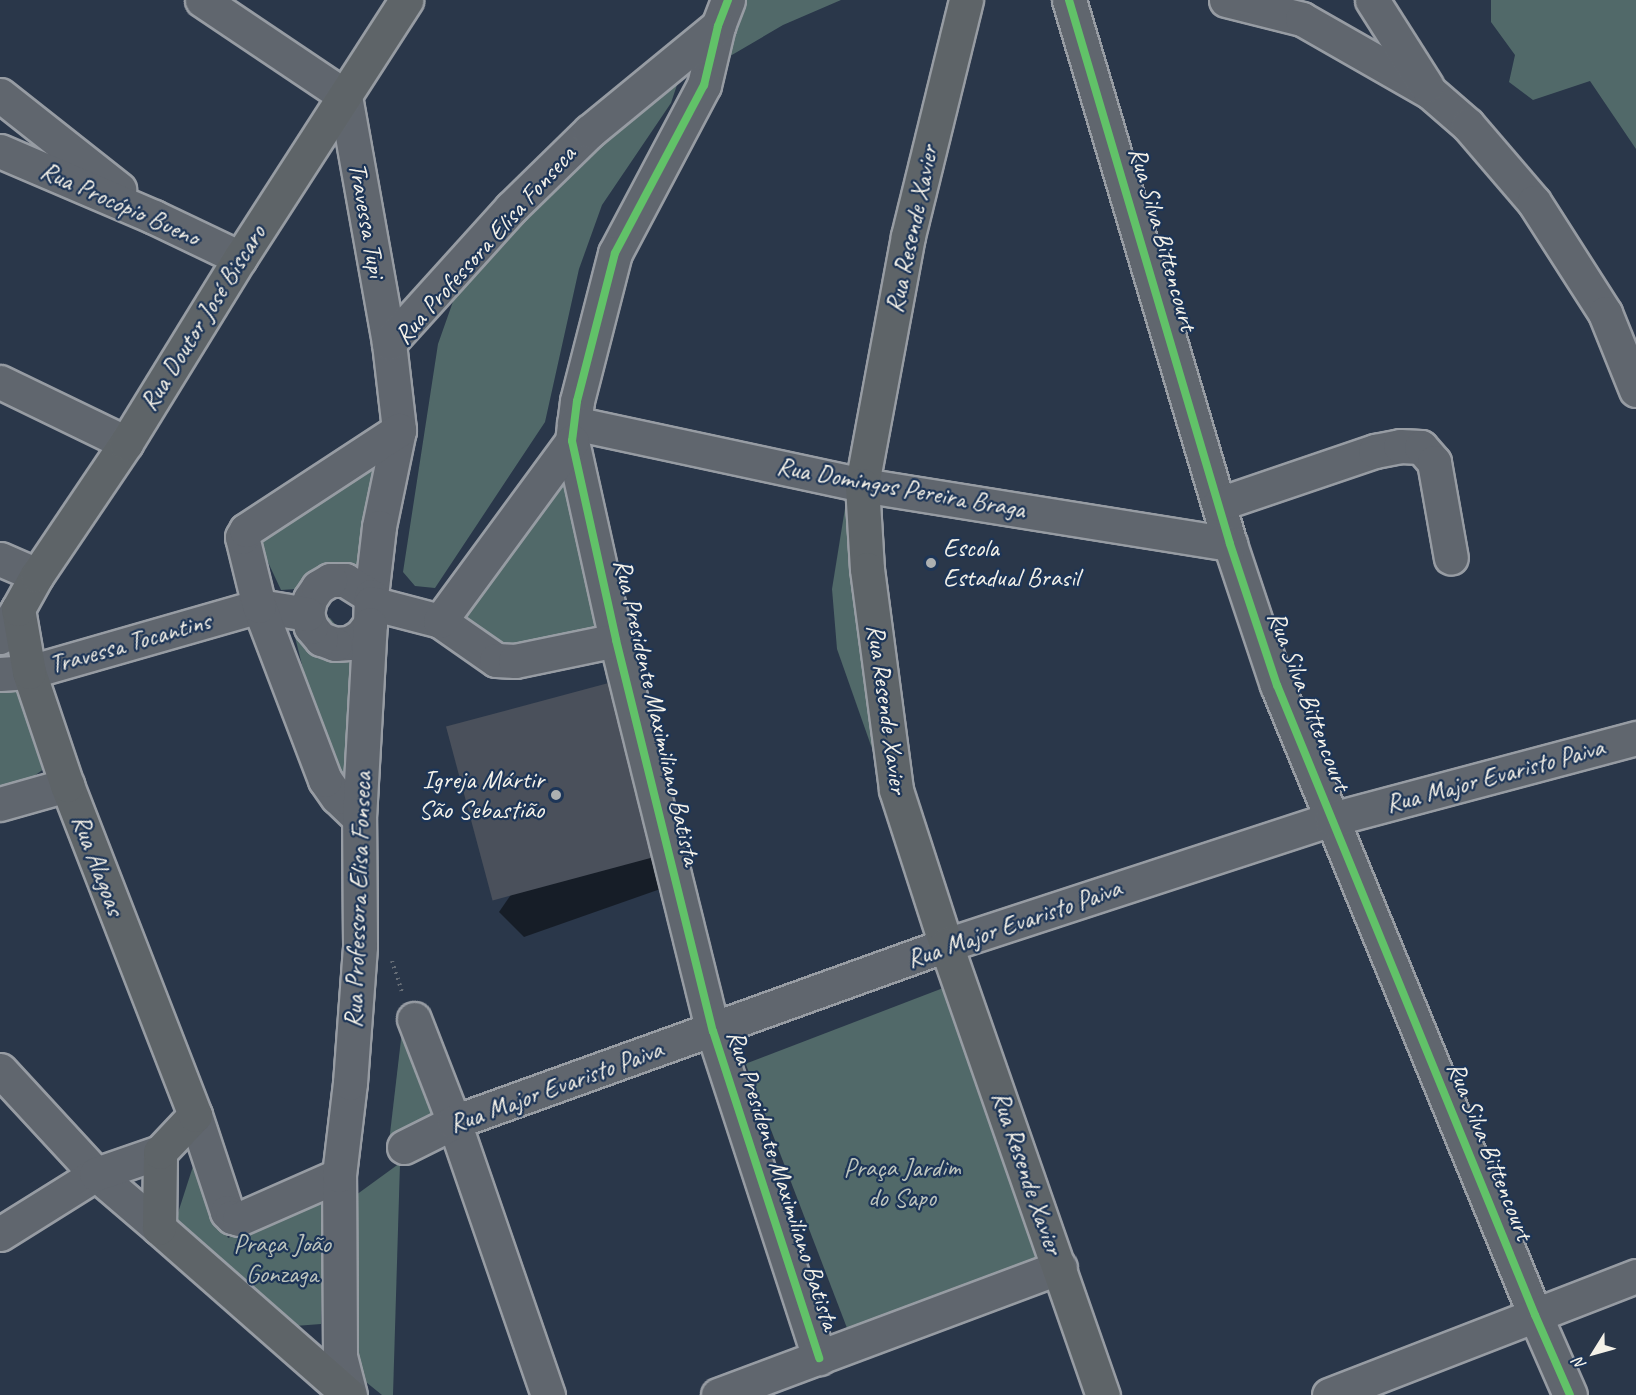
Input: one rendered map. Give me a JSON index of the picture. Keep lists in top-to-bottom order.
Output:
{
  "streets": {
    "main road": ["Rua Resende Xavier", "Rua Doutor José Biscaro", "Rua Alagoas"],
    "street": [
      "Rua Procópio Bueno",
      "Travessa Tupi",
      "Rua Silva Bittencourt",
      "Rua Professora Elisa Fonseca",
      "Rua Domingos Pereira Braga",
      "Travessa Tocantins",
      "Rua Presidente Maximiliano Batista",
      "Rua Major Evaristo Paiva"
    ]
  },
  "crossings": [
    ["Rua Procópio Bueno", "Rua Doutor José Biscaro"],
    ["Travessa Tupi", "Rua Professora Elisa Fonseca"],
    ["Travessa Tupi", "Rua Doutor José Biscaro"],
    ["Rua Resende Xavier", "Rua Domingos Pereira Braga"],
    ["Rua Resende Xavier", "Rua Major Evaristo Paiva"],
    ["Rua Silva Bittencourt", "Rua Domingos Pereira Braga"],
    ["Rua Silva Bittencourt", "Rua Major Evaristo Paiva"],
    ["Rua Professora Elisa Fonseca", "Rua Presidente Maximiliano Batista"],
    ["Rua Professora Elisa Fonseca", "Rua Alagoas"],
    ["Rua Doutor José Biscaro", "Rua Alagoas"],
    ["Rua Domingos Pereira Braga", "Rua Presidente Maximiliano Batista"],
    ["Travessa Tocantins", "Rua Alagoas"],
    ["Rua Presidente Maximiliano Batista", "Rua Major Evaristo Paiva"]
  ],
  "parks": ["Praça Jardim do Sapo", "Praça João Gonzaga"],
  "places": ["Escola Estadual Brasil", "Igreja Mártir São Sebastião"],
  "north": "bottom left"
}
